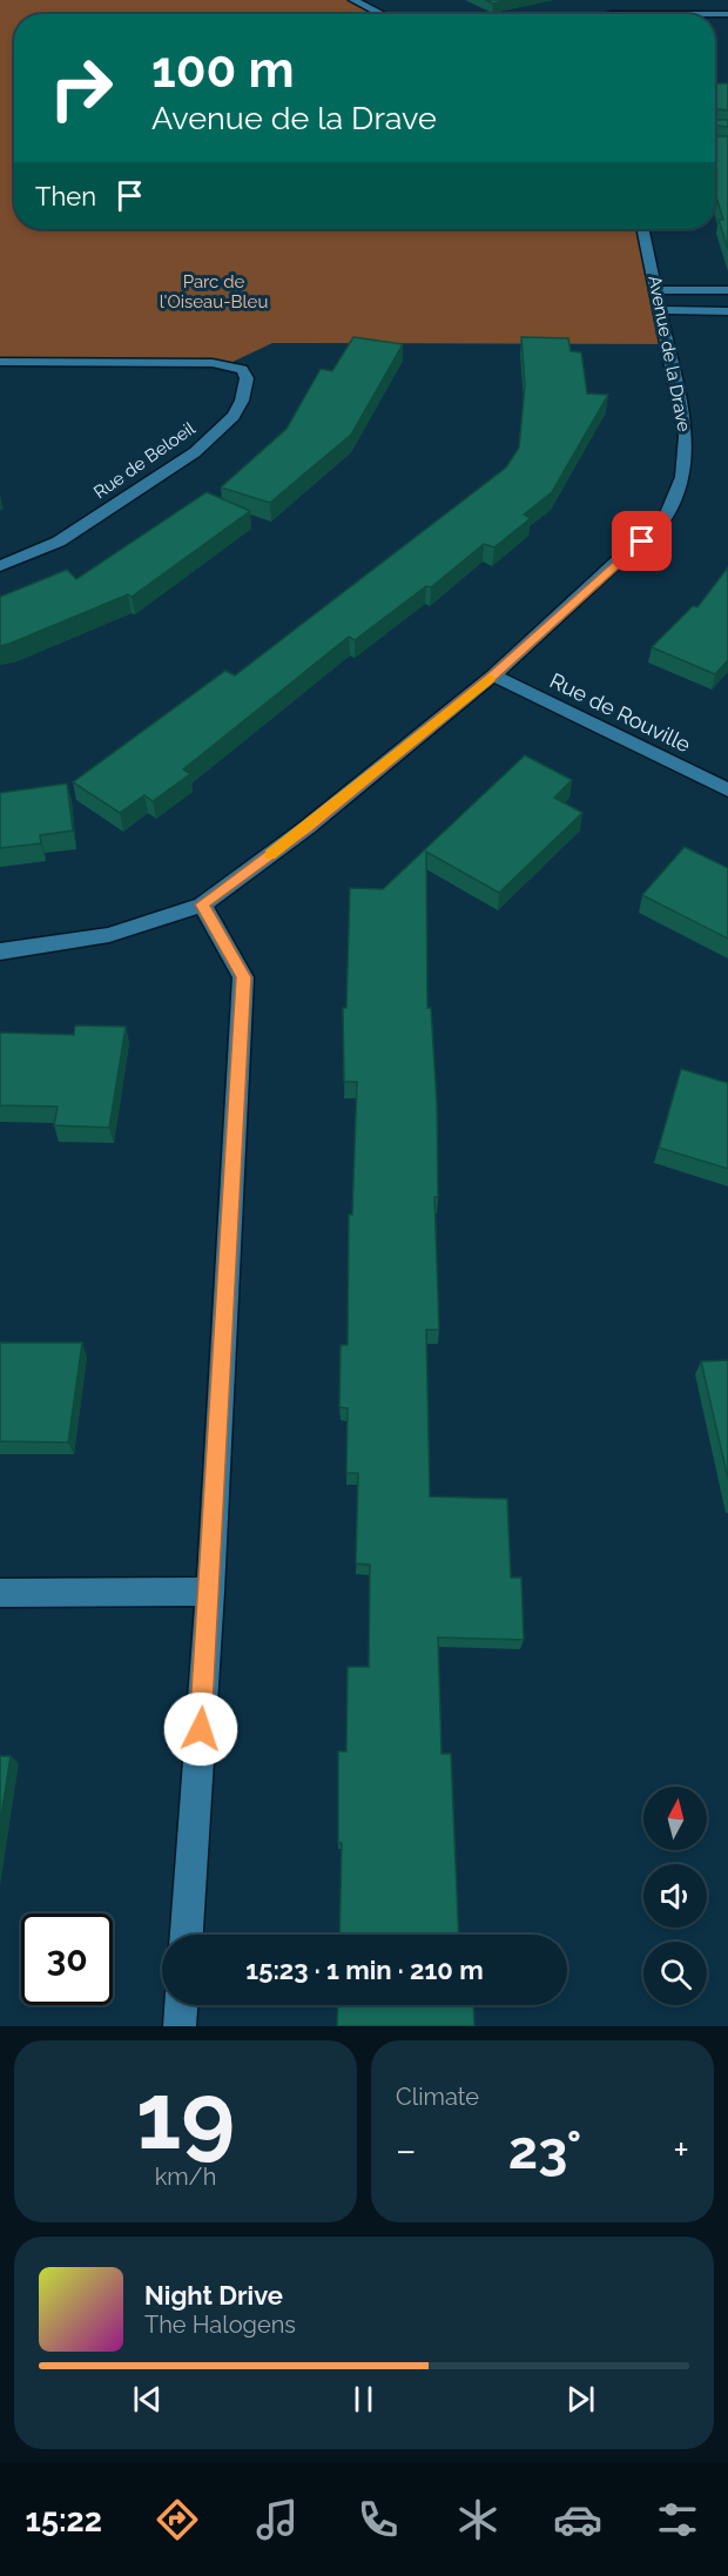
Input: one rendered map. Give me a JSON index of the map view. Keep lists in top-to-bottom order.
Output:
{
  "streets": {
    "street": ["Avenue de la Drave", "Rue de Beloeil", "Rue de Rouville"]
  },
  "crossings": [
    ["Avenue de la Drave", "Rue de Rouville"]
  ],
  "parks": ["Parc de l'Oiseau-Bleu"],
  "north": "top",
  "page": {
    "turn": ["100 m", "Avenue de la Drave"],
    "then": "Then",
    "limit": "30",
    "trip": "15:23 · 1 min · 210 m",
    "tile": [
      ["19", "km/h"],
      "Climate"
    ],
    "heat": ["−", "23°", "+"],
    "song": ["Night Drive", "The Halogens"],
    "tabs": "15:22"
  }
}
